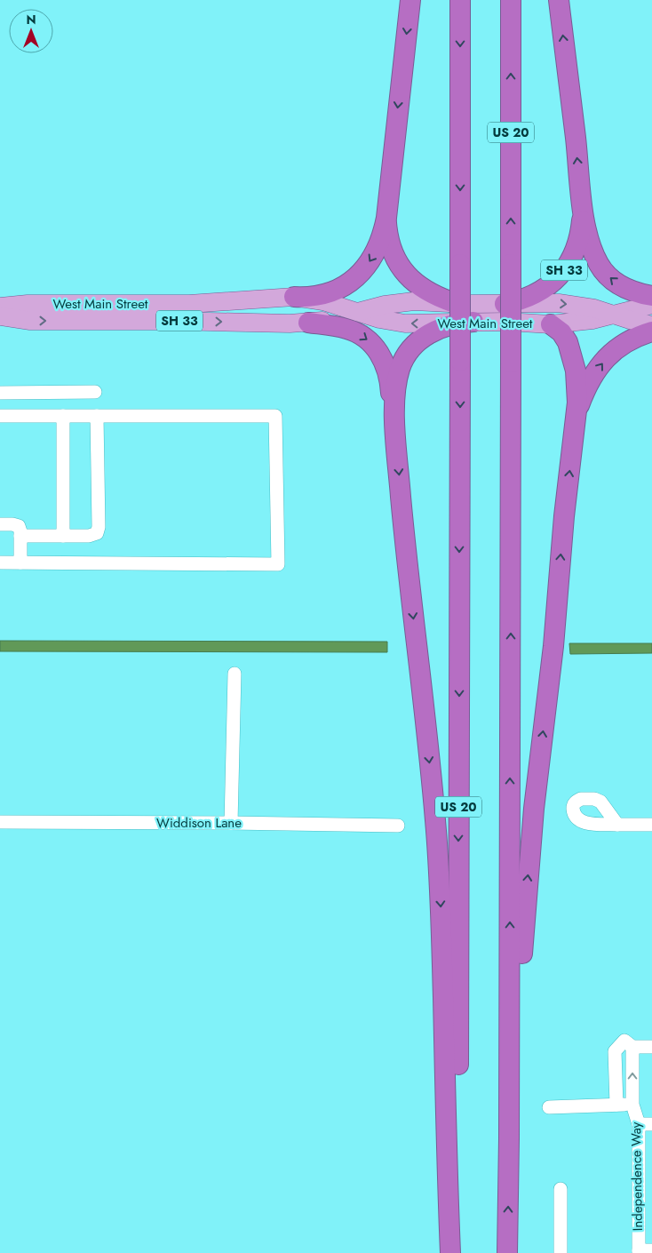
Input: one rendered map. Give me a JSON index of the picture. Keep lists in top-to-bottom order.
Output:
{
  "streets": {
    "highway": ["US 20", "SH 33"],
    "main road": ["West Main Street"],
    "street": ["Widdison Lane", "Independence Way"]
  },
  "crossings": [
    ["SH 33", "West Main Street"]
  ],
  "north": "top"
}
